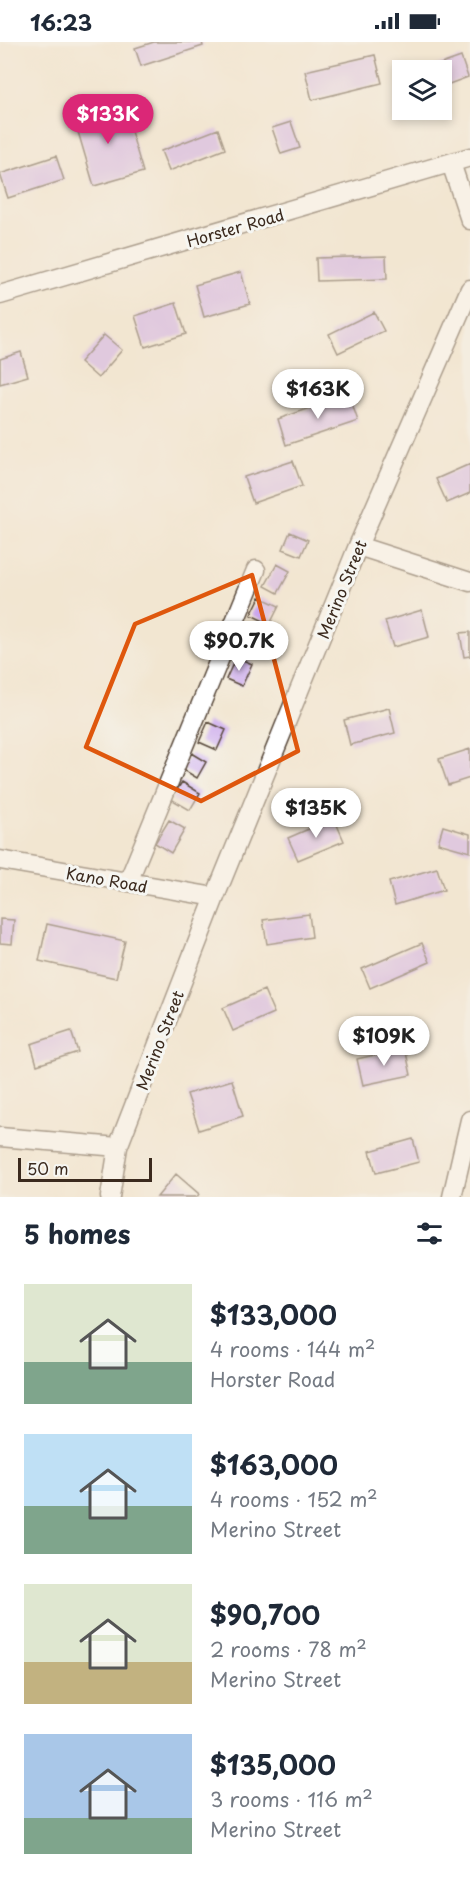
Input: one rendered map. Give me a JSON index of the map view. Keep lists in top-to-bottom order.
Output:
{
  "streets": {
    "street": ["Horster Road", "Merino Street", "Kano Road"]
  },
  "crossings": [
    ["Merino Street", "Kano Road"]
  ],
  "scale_bar": "50 m",
  "page": {
    "status": "16:23",
    "price": [
      "$133K",
      "$163K",
      "$90.7K",
      "$135K",
      "$109K"
    ],
    "scale": "50 m",
    "heading": "5 homes",
    "list": [
      {
        "name": "$133,000",
        "note": "4 rooms · 144 m² · Horster Road"
      },
      {
        "name": "$163,000",
        "note": "4 rooms · 152 m² · Merino Street"
      },
      {
        "name": "$90,700",
        "note": "2 rooms · 78 m² · Merino Street"
      },
      {
        "name": "$135,000",
        "note": "3 rooms · 116 m² · Merino Street"
      }
    ]
  }
}
